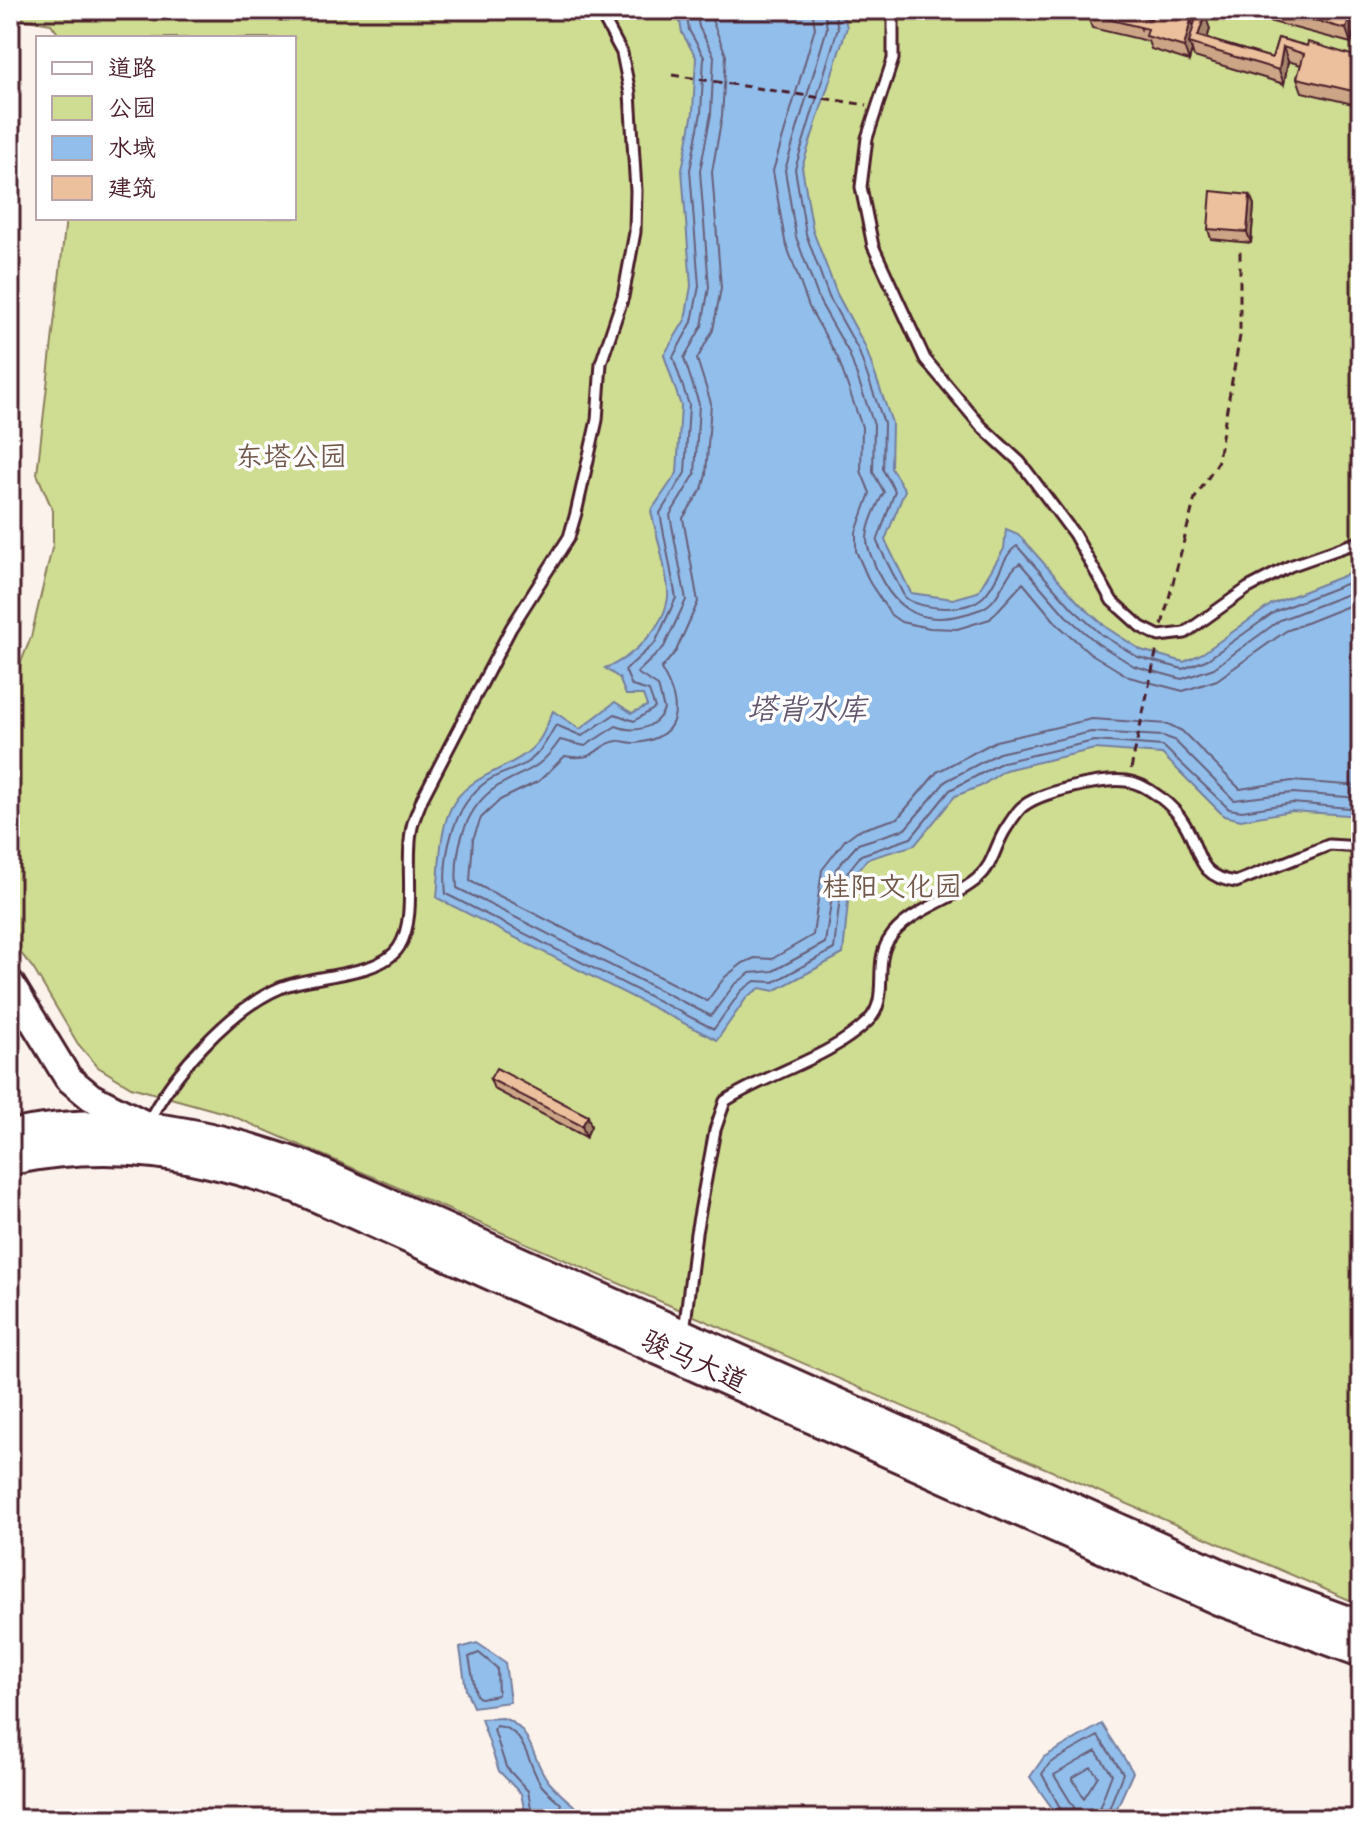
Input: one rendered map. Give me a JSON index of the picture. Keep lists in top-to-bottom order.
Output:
{
  "streets": {
    "main road": ["骏马大道"]
  },
  "water": ["塔背水库"],
  "parks": ["东塔公园", "桂阳文化园"],
  "legend": [
    "道路",
    "公园",
    "水域",
    "建筑"
  ]
}
